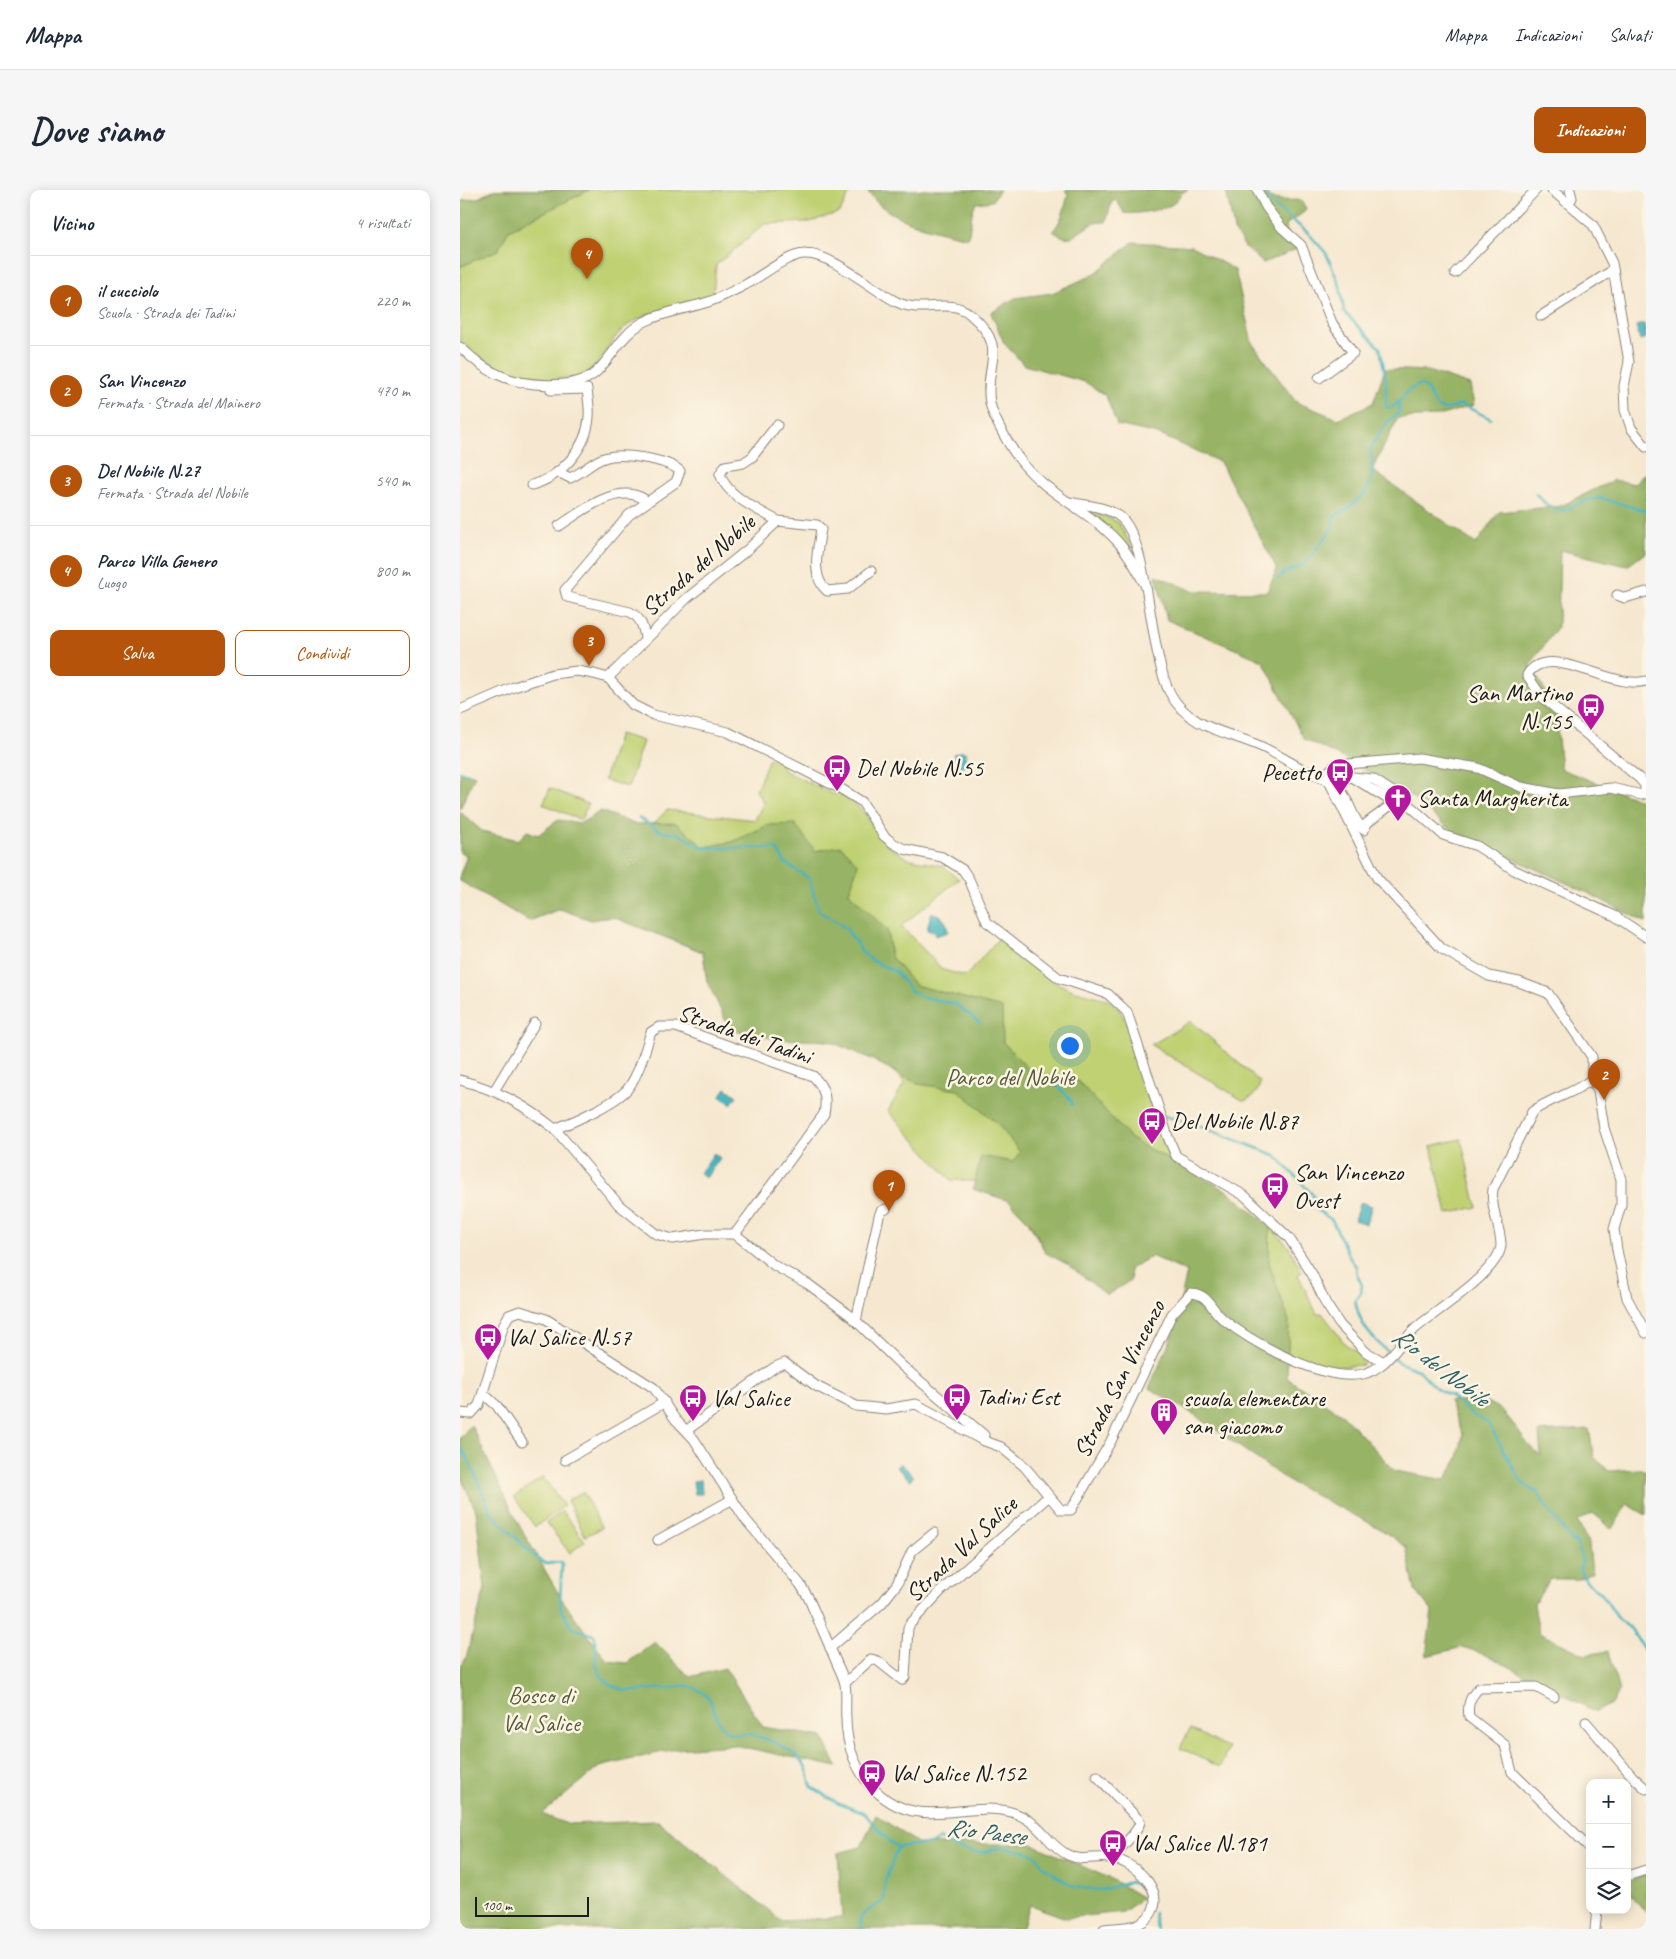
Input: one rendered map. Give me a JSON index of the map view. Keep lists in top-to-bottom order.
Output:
{
  "streets": {
    "street": [
      "Strada del Nobile",
      "Strada dei Tadini",
      "Strada San Vincenzo",
      "Strada Val Salice"
    ]
  },
  "crossings": [
    ["Strada San Vincenzo", "Strada Val Salice"]
  ],
  "water": ["Rio del Nobile", "Rio Paese"],
  "parks": ["Parco del Nobile", "Bosco di Val Salice"],
  "places": {
    "bus stop": [
      "San Martino N.155",
      "Del Nobile N.55",
      "Pecetto",
      "Del Nobile N.87",
      "San Vincenzo Ovest",
      "Val Salice N.57",
      "Tadini Est",
      "Val Salice",
      "Val Salice N.152",
      "Val Salice N.181"
    ],
    "church": ["Santa Margherita"],
    "building": ["scuola elementare san giacomo"]
  },
  "scale_bar": "100 m",
  "page": {
    "header": "Mappa",
    "nav": ["Mappa", "Indicazioni", "Salvati"],
    "buttons": [
      "Indicazioni",
      ["Salva", "Condividi"]
    ],
    "title": "Dove siamo",
    "heading": ["Vicino", "4 risultati"],
    "pins": [
      "4",
      "3",
      "2",
      "1"
    ],
    "list": [
      {
        "mark": "1",
        "name": "il cucciolo",
        "note": "Scuola · Strada dei Tadini",
        "value": "220 m"
      },
      {
        "mark": "2",
        "name": "San Vincenzo",
        "note": "Fermata · Strada del Mainero",
        "value": "470 m"
      },
      {
        "mark": "3",
        "name": "Del Nobile N.27",
        "note": "Fermata · Strada del Nobile",
        "value": "540 m"
      },
      {
        "mark": "4",
        "name": "Parco Villa Genero",
        "note": "Luogo",
        "value": "800 m"
      }
    ],
    "map_buttons": ["+", "−"],
    "scale": "100 m"
  }
}
